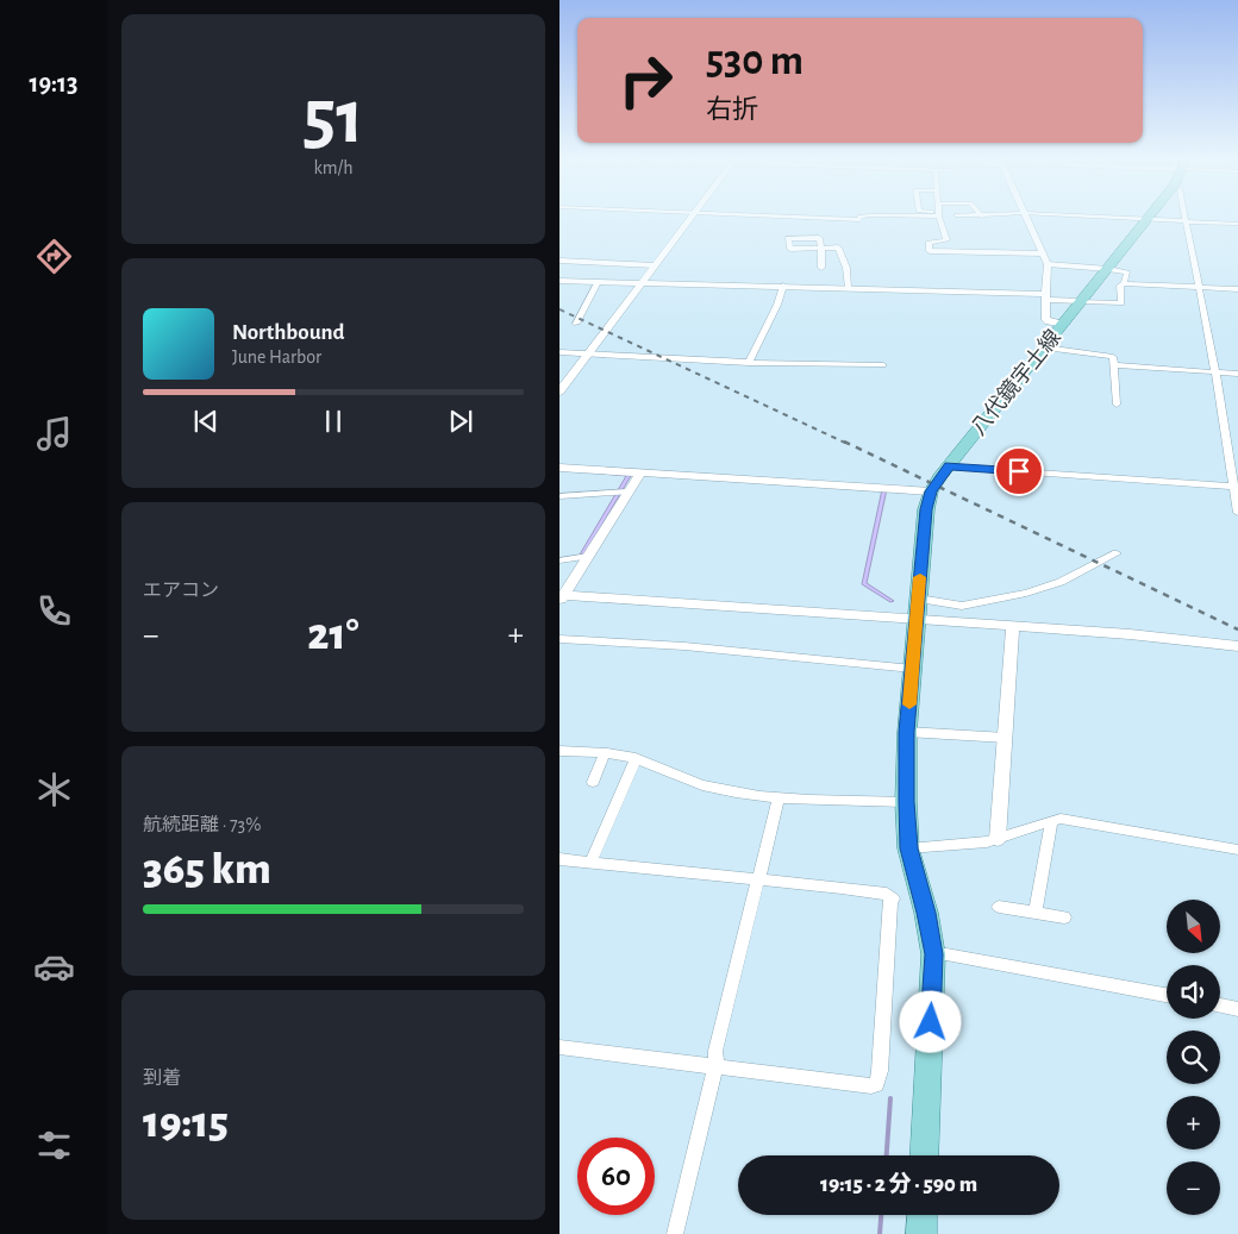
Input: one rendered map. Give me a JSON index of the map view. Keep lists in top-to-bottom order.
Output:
{
  "streets": {
    "main road": ["八代鏡宇土線"]
  },
  "north": "bottom right",
  "page": {
    "tabs": "19:13",
    "tile": [
      ["51", "km/h"],
      "エアコン",
      ["航続距離 · 73%", "365 km"],
      ["到着", "19:15"]
    ],
    "turn": ["530 m", "右折"],
    "song": ["Northbound", "June Harbor"],
    "heat": ["−", "21°", "+"],
    "map_buttons": ["+", "−"],
    "limit": "60",
    "trip": "19:15 · 2 分 · 590 m"
  }
}
